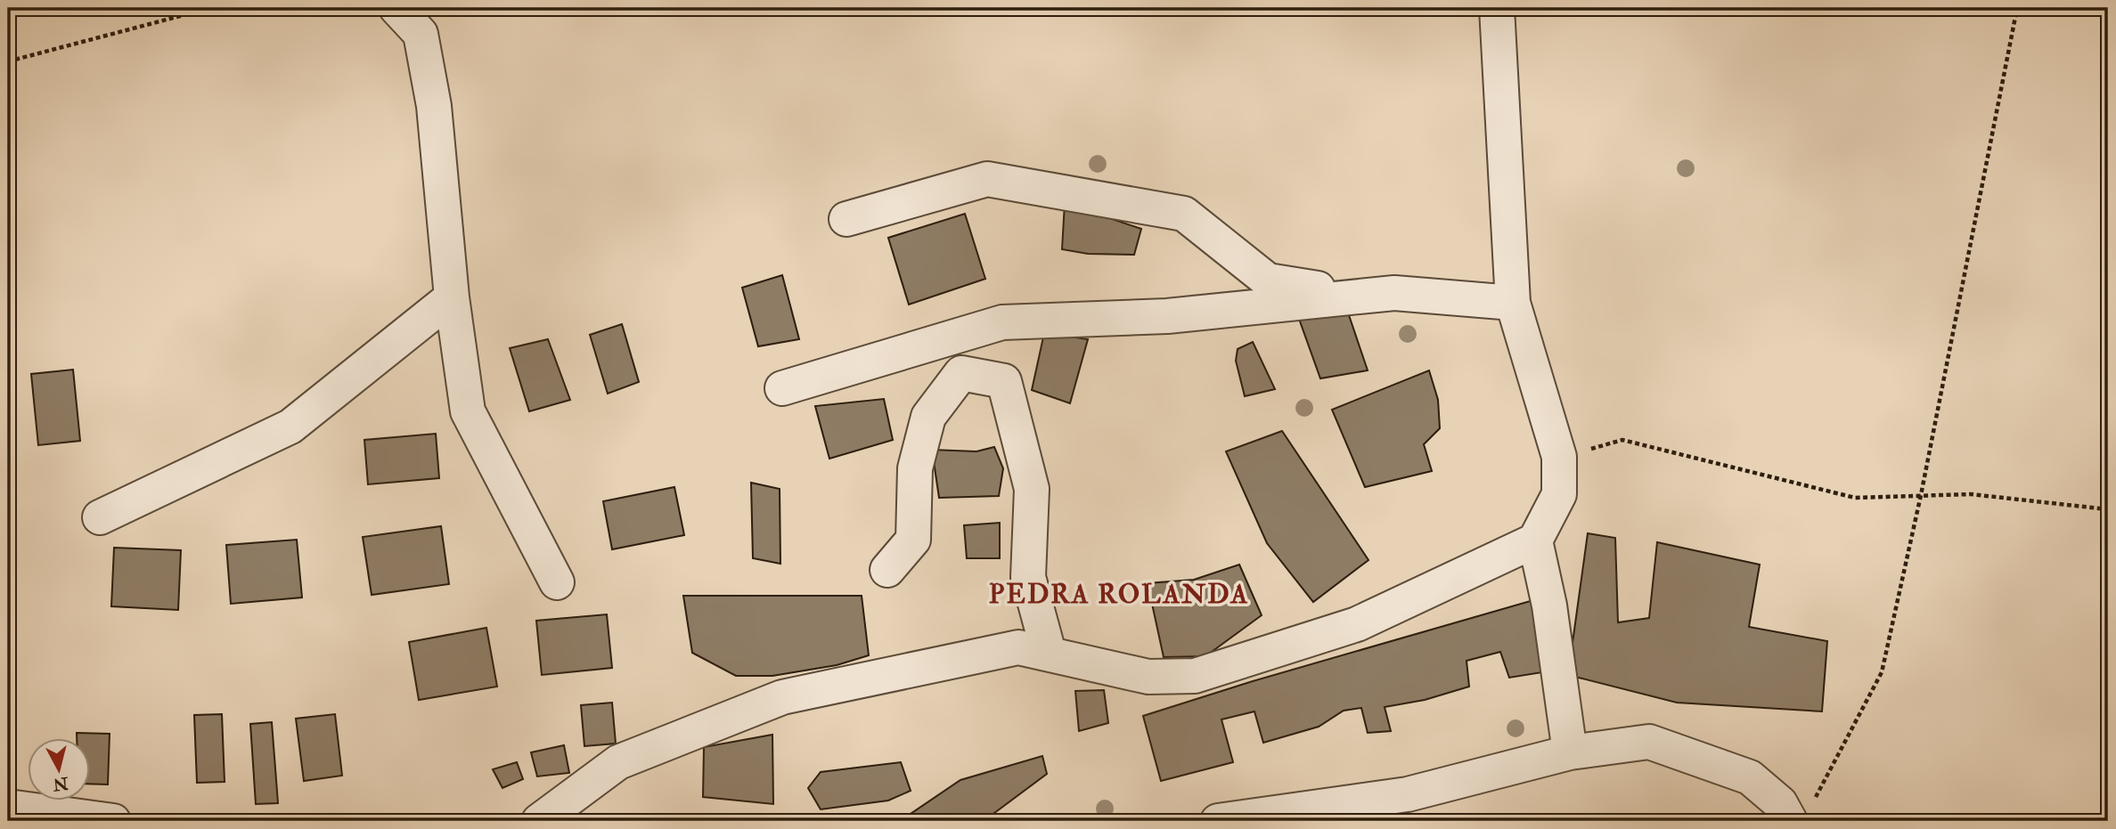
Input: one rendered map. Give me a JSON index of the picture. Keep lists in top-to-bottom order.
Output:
{
  "districts": ["PEDRA ROLANDA"],
  "north": "bottom"
}
